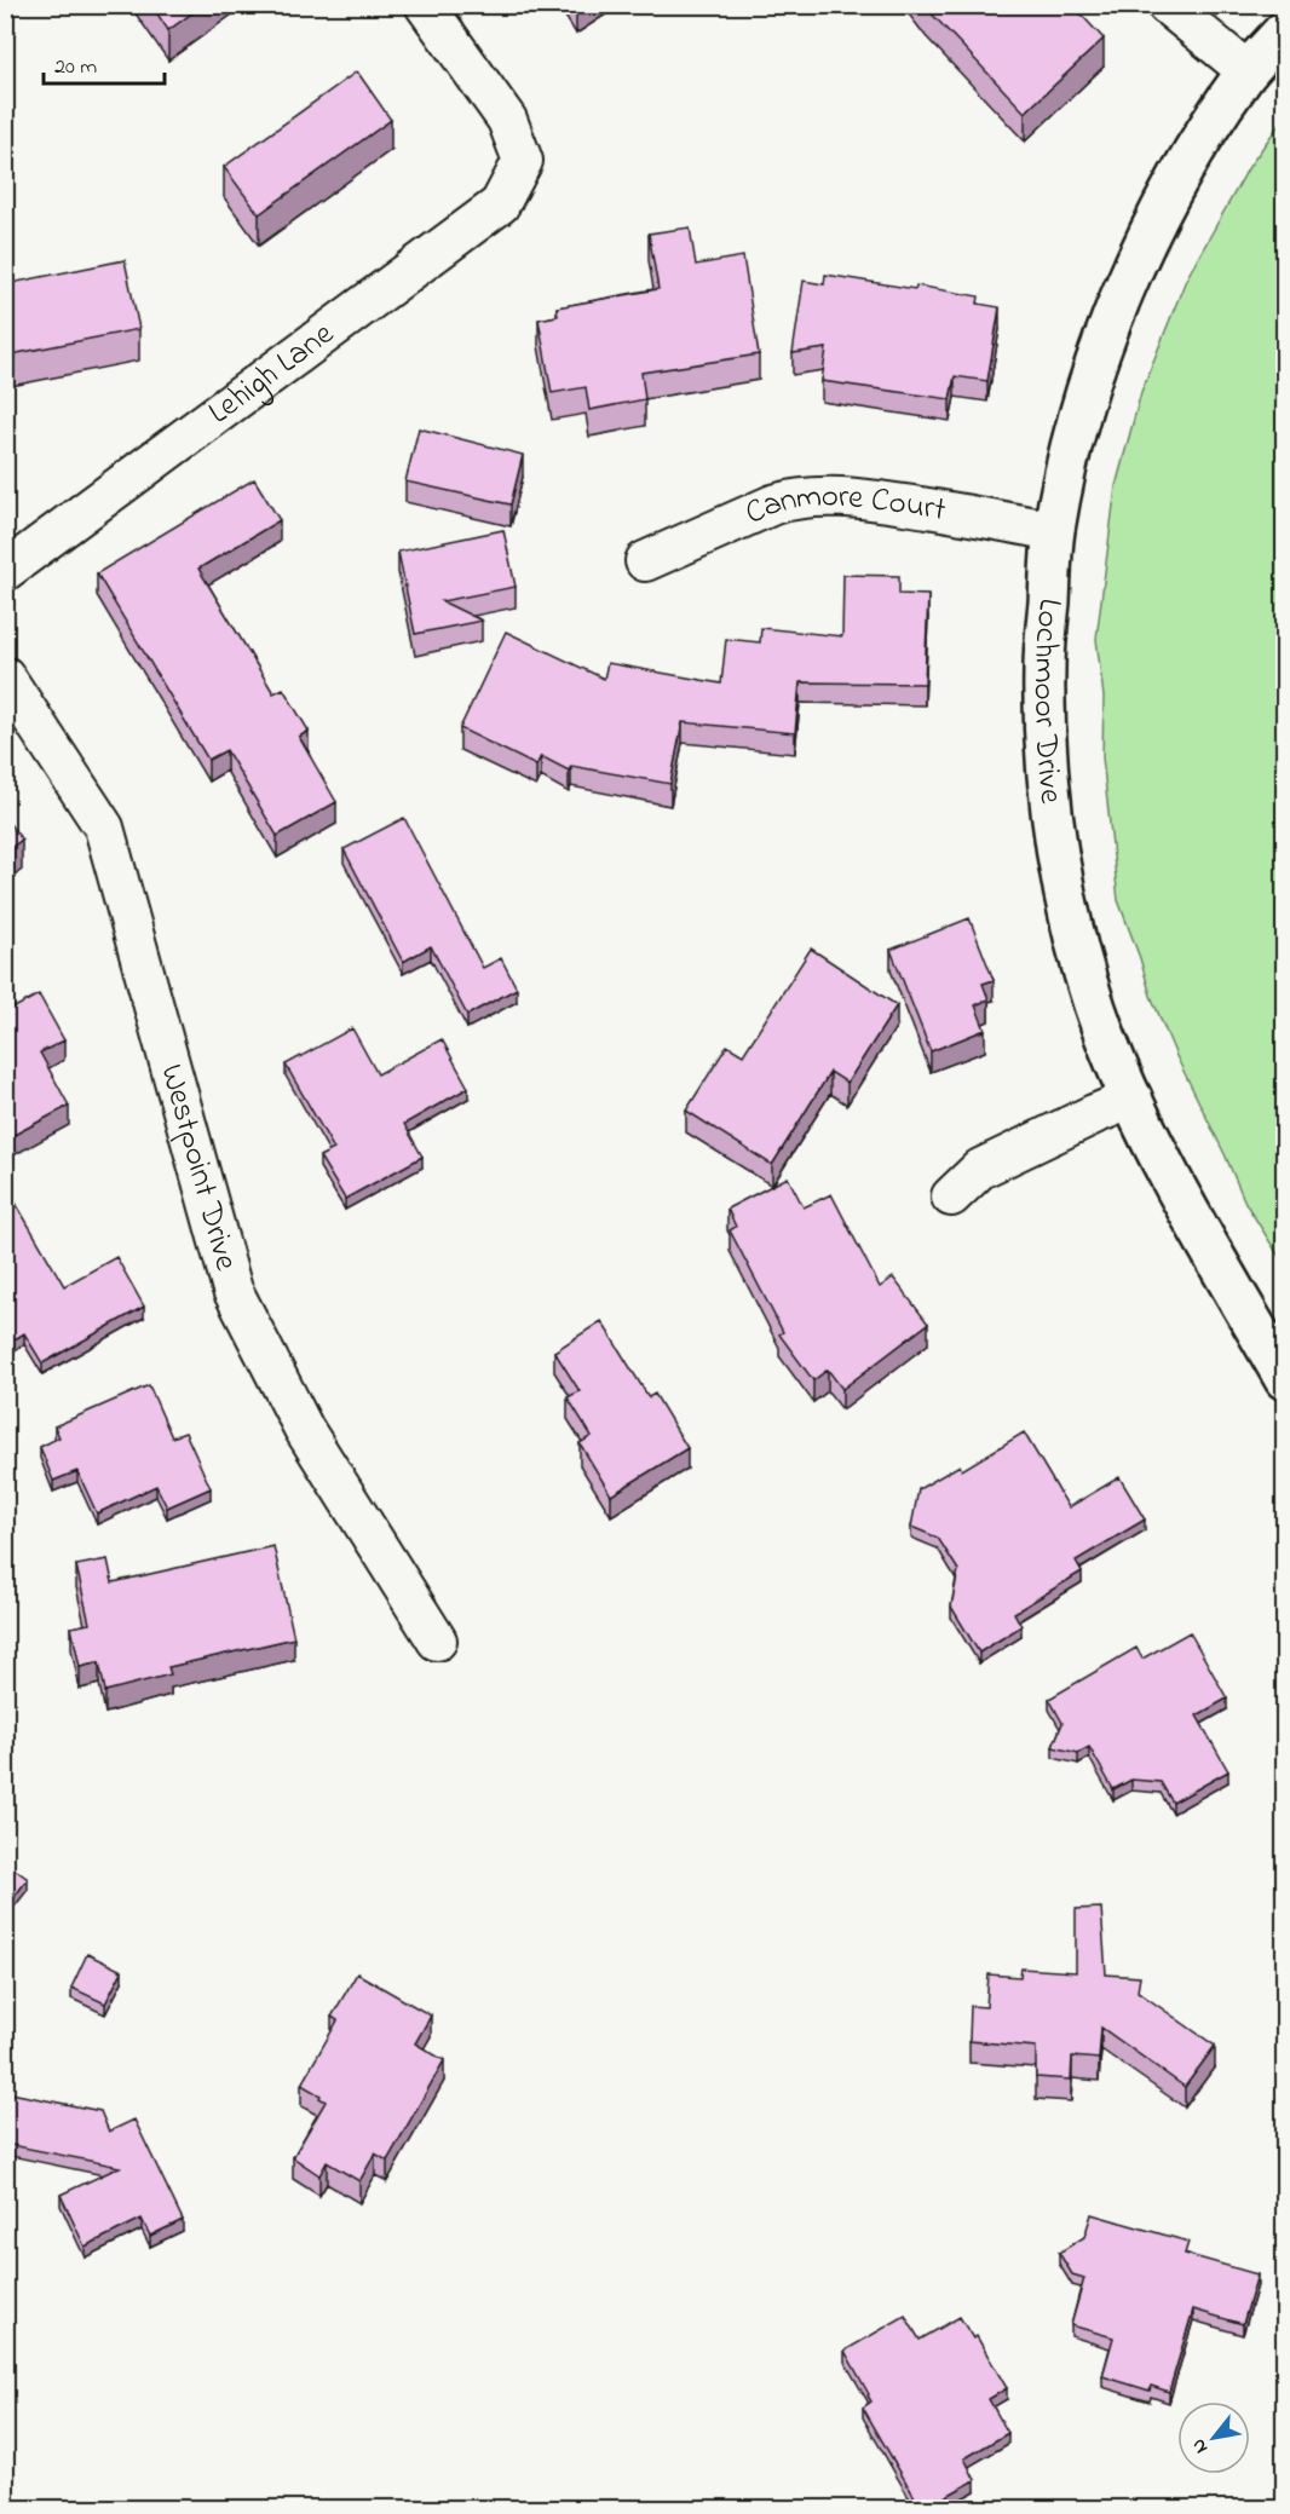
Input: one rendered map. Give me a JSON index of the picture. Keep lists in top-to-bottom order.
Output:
{
  "streets": {
    "street": [
      "Lehigh Lane",
      "Canmore Court",
      "Lochmoor Drive",
      "Westpoint Drive"
    ]
  },
  "crossings": [
    ["Canmore Court", "Lochmoor Drive"]
  ],
  "scale_bar": "20 m",
  "north": "bottom left"
}
